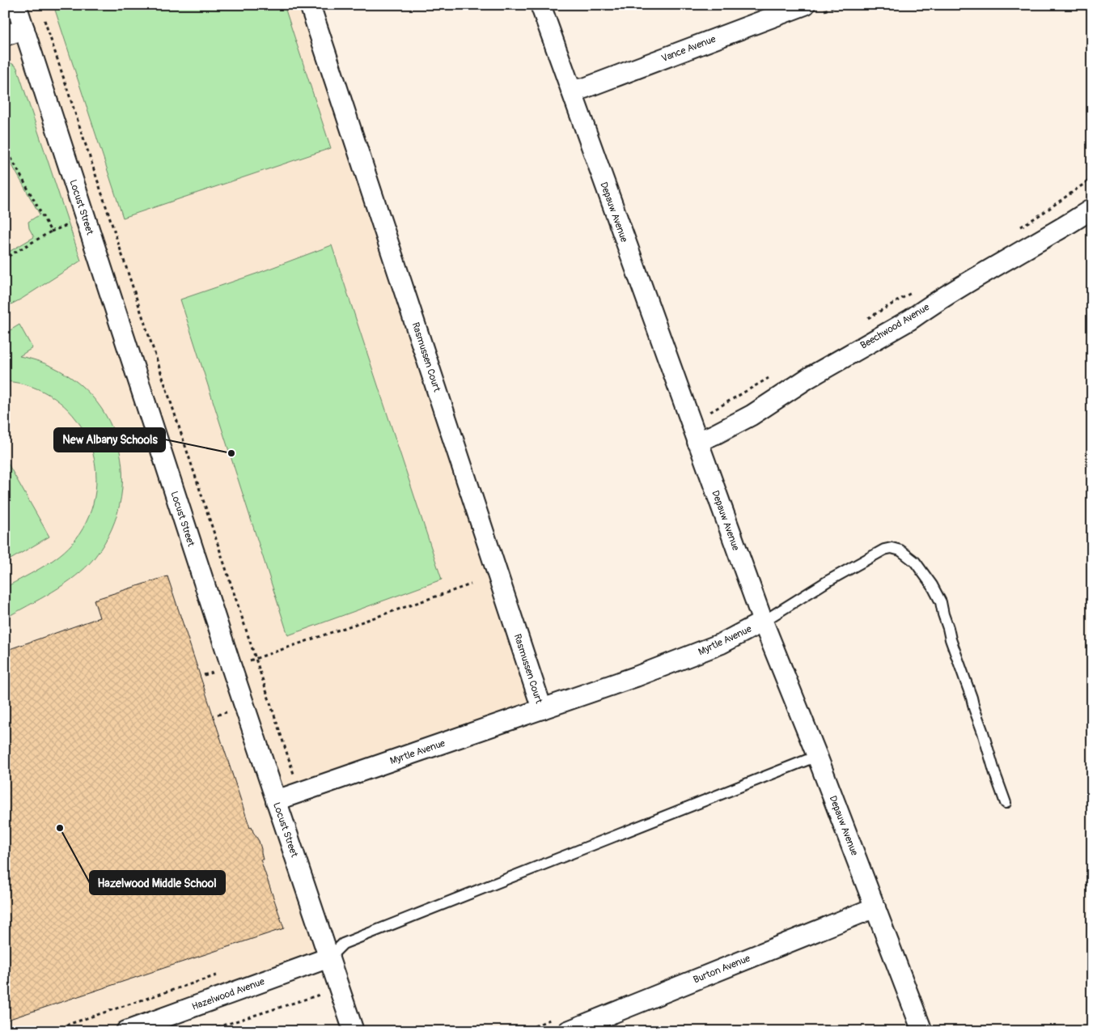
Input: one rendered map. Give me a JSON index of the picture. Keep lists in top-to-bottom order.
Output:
{
  "streets": {
    "street": [
      "Vance Avenue",
      "Locust Street",
      "Depauw Avenue",
      "Beechwood Avenue",
      "Rasmussen Court",
      "Myrtle Avenue",
      "Burton Avenue",
      "Hazelwood Avenue"
    ]
  },
  "crossings": [
    ["Vance Avenue", "Depauw Avenue"],
    ["Locust Street", "Myrtle Avenue"],
    ["Locust Street", "Hazelwood Avenue"],
    ["Depauw Avenue", "Beechwood Avenue"],
    ["Depauw Avenue", "Myrtle Avenue"],
    ["Depauw Avenue", "Burton Avenue"],
    ["Rasmussen Court", "Myrtle Avenue"]
  ],
  "places": ["New Albany Schools", "Hazelwood Middle School"]
}
